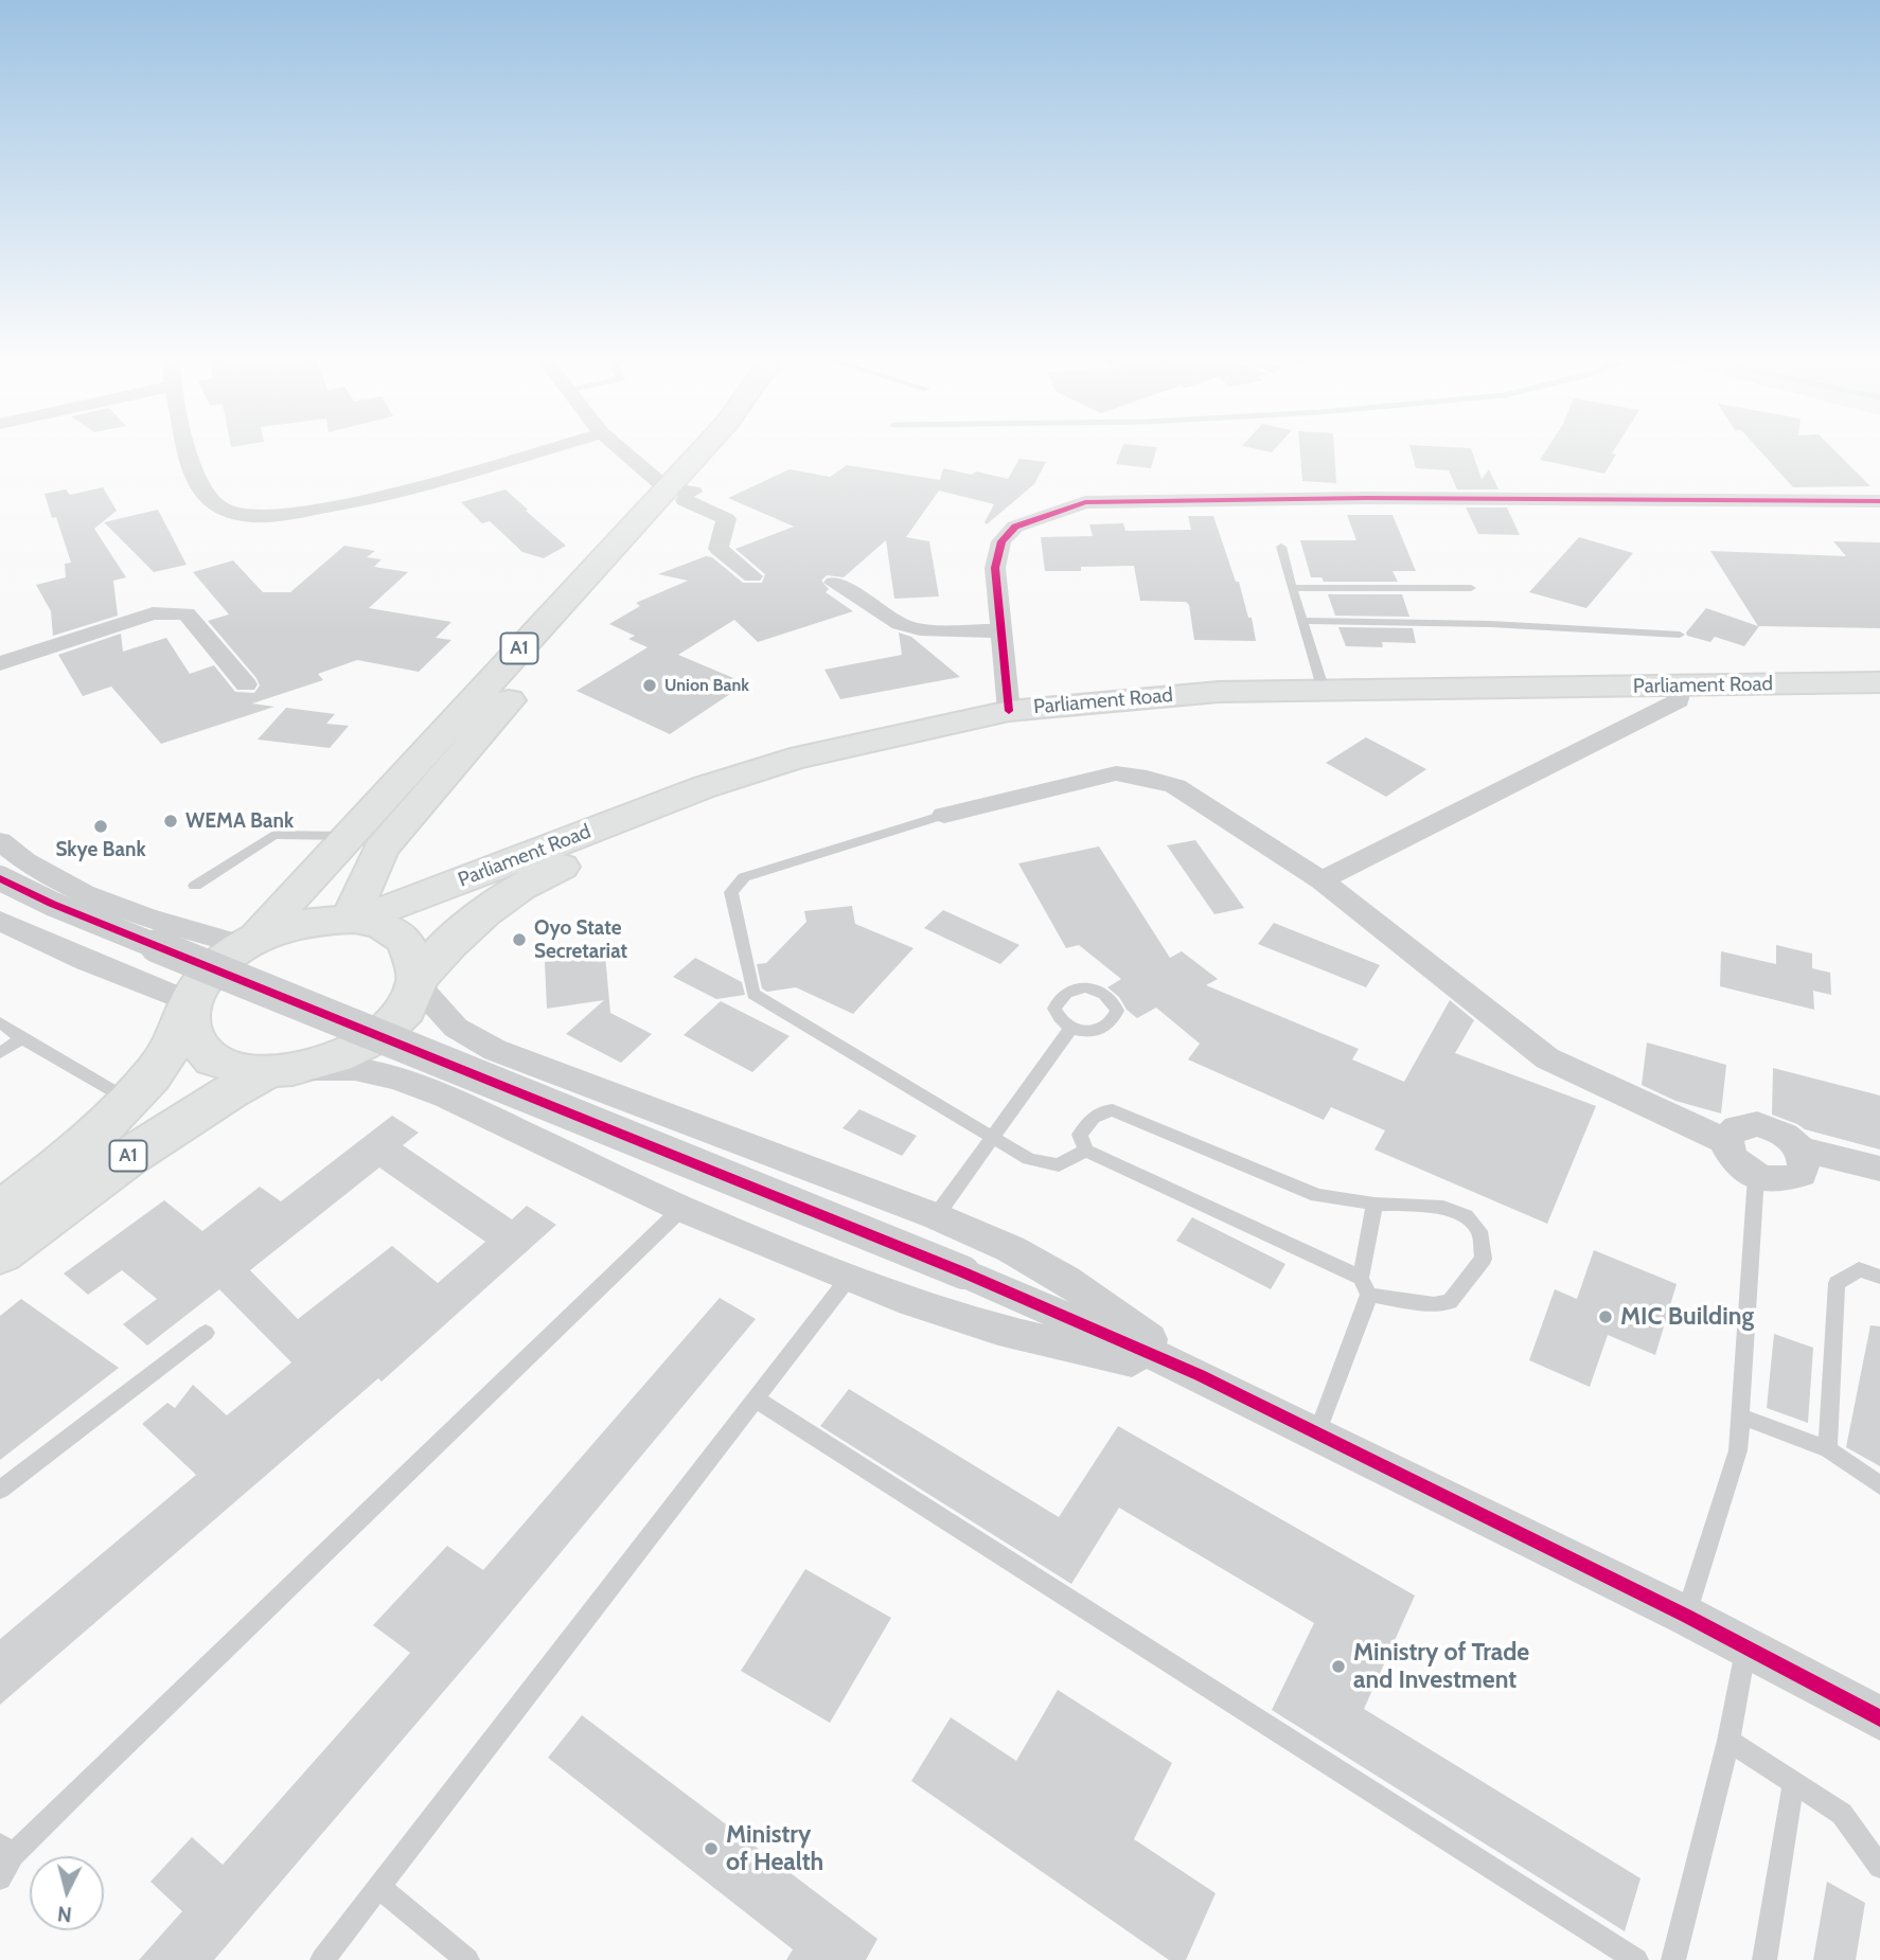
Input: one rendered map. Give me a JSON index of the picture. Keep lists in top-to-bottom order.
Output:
{
  "streets": {
    "main road": ["A1", "Parliament Road"]
  },
  "crossings": [
    ["A1", "Parliament Road"]
  ],
  "places": [
    "Union Bank",
    "WEMA Bank",
    "Skye Bank",
    "Oyo State Secretariat",
    "MIC Building",
    "Ministry of Trade and Investment",
    "Ministry of Health"
  ],
  "north": "bottom"
}
